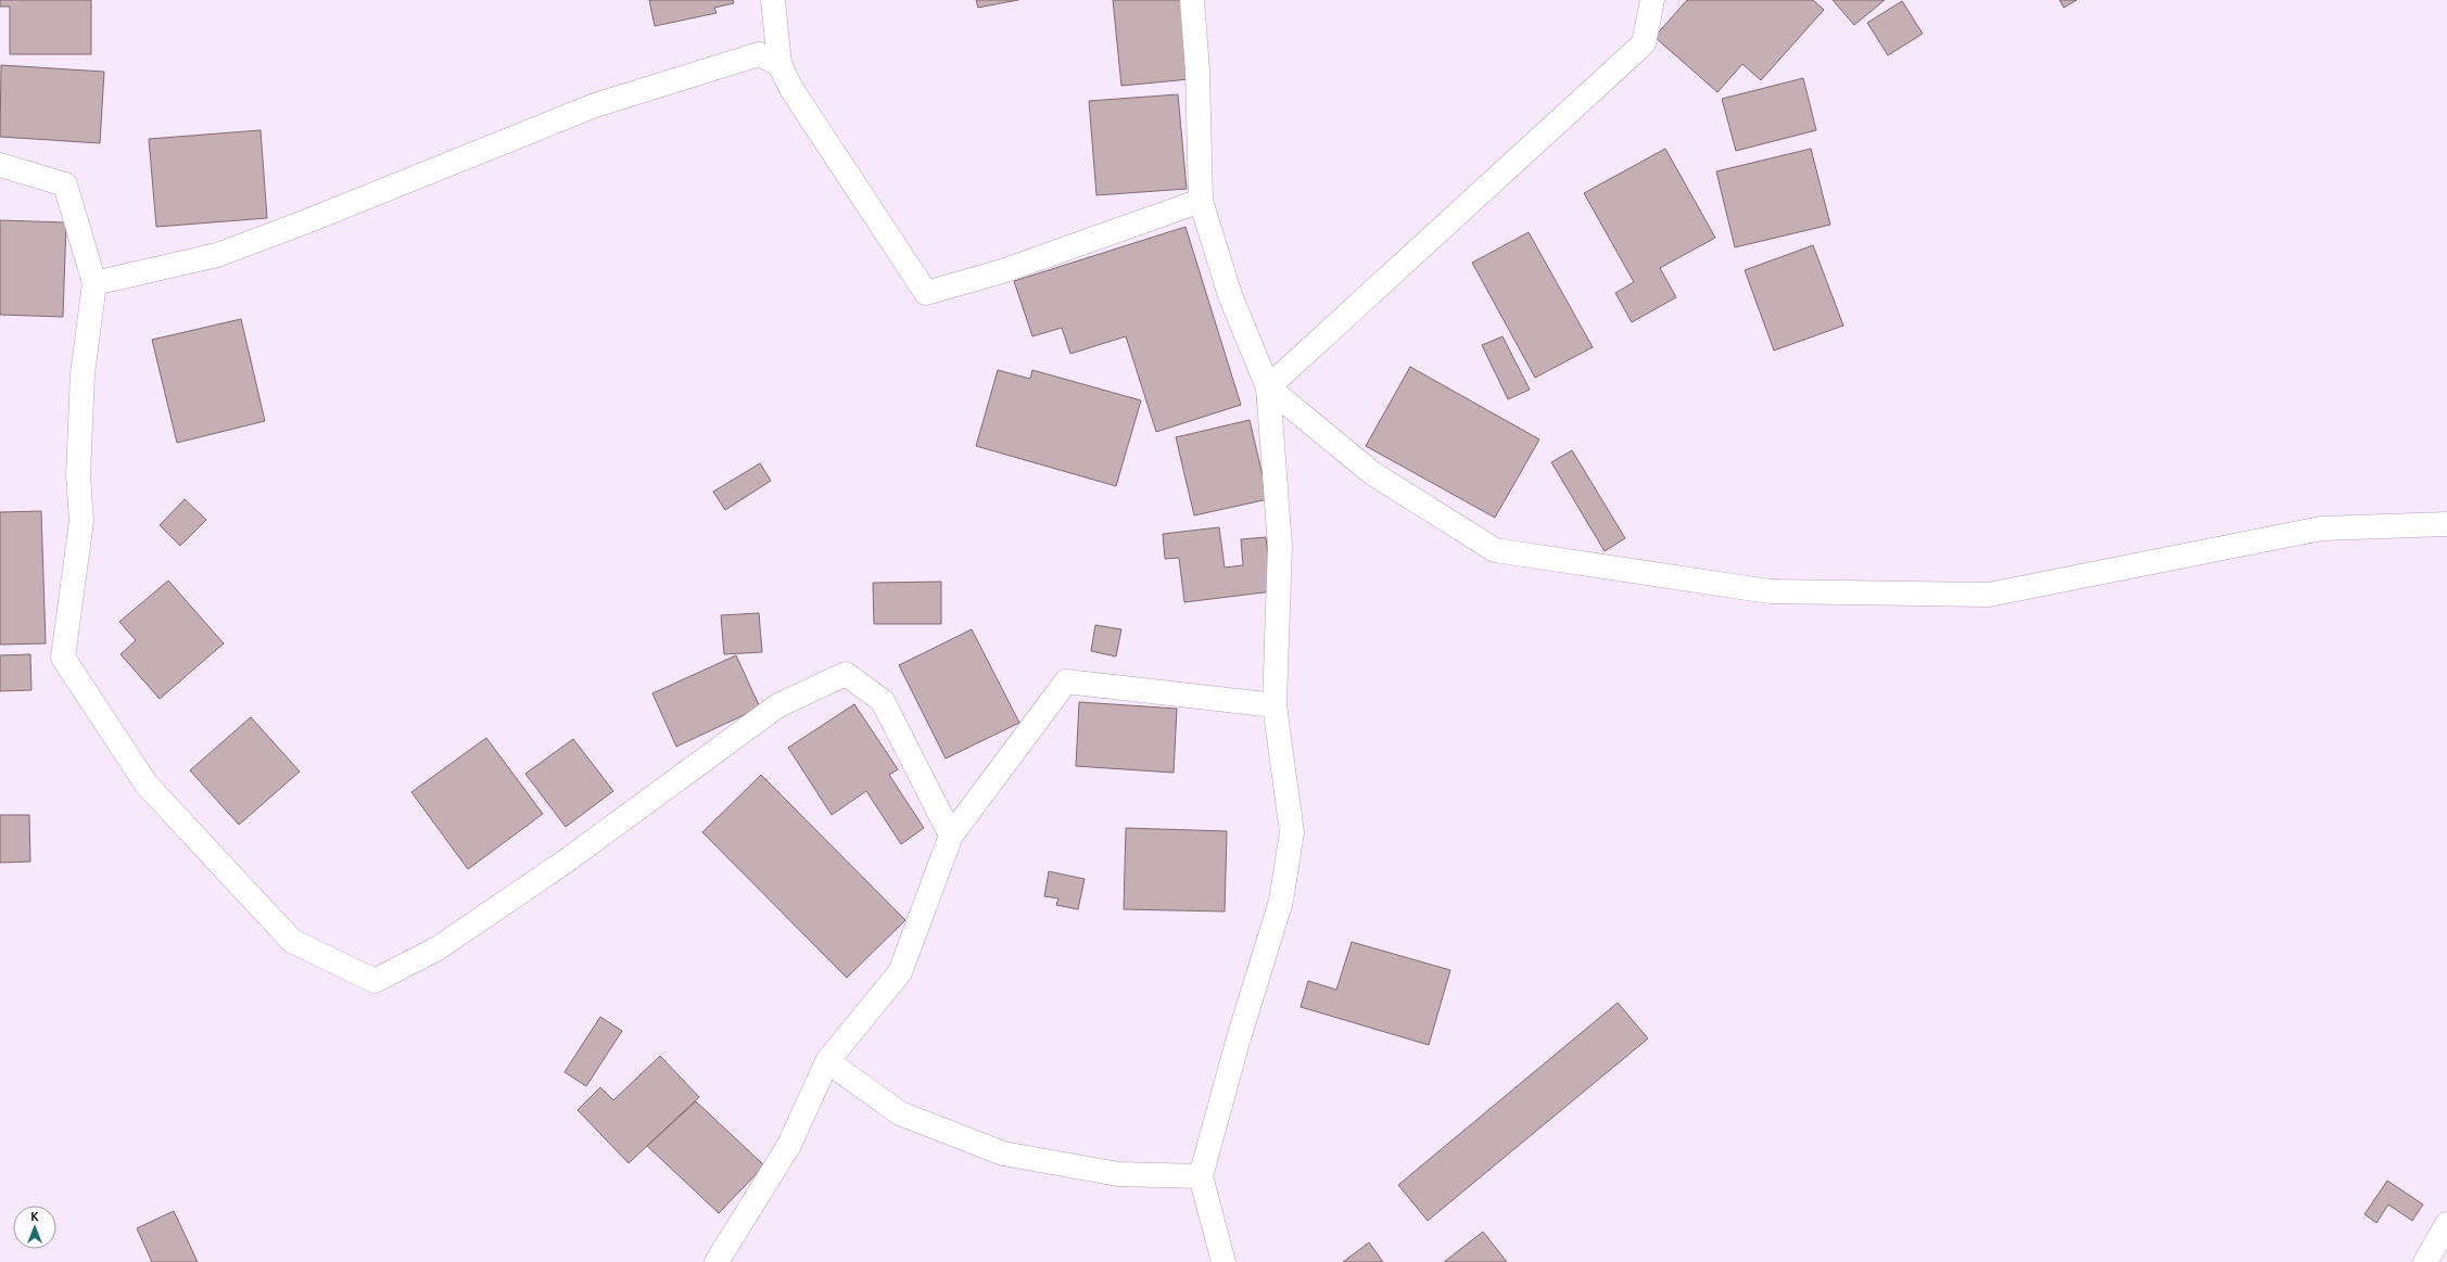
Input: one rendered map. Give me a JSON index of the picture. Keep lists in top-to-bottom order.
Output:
{
  "north": "top"
}
